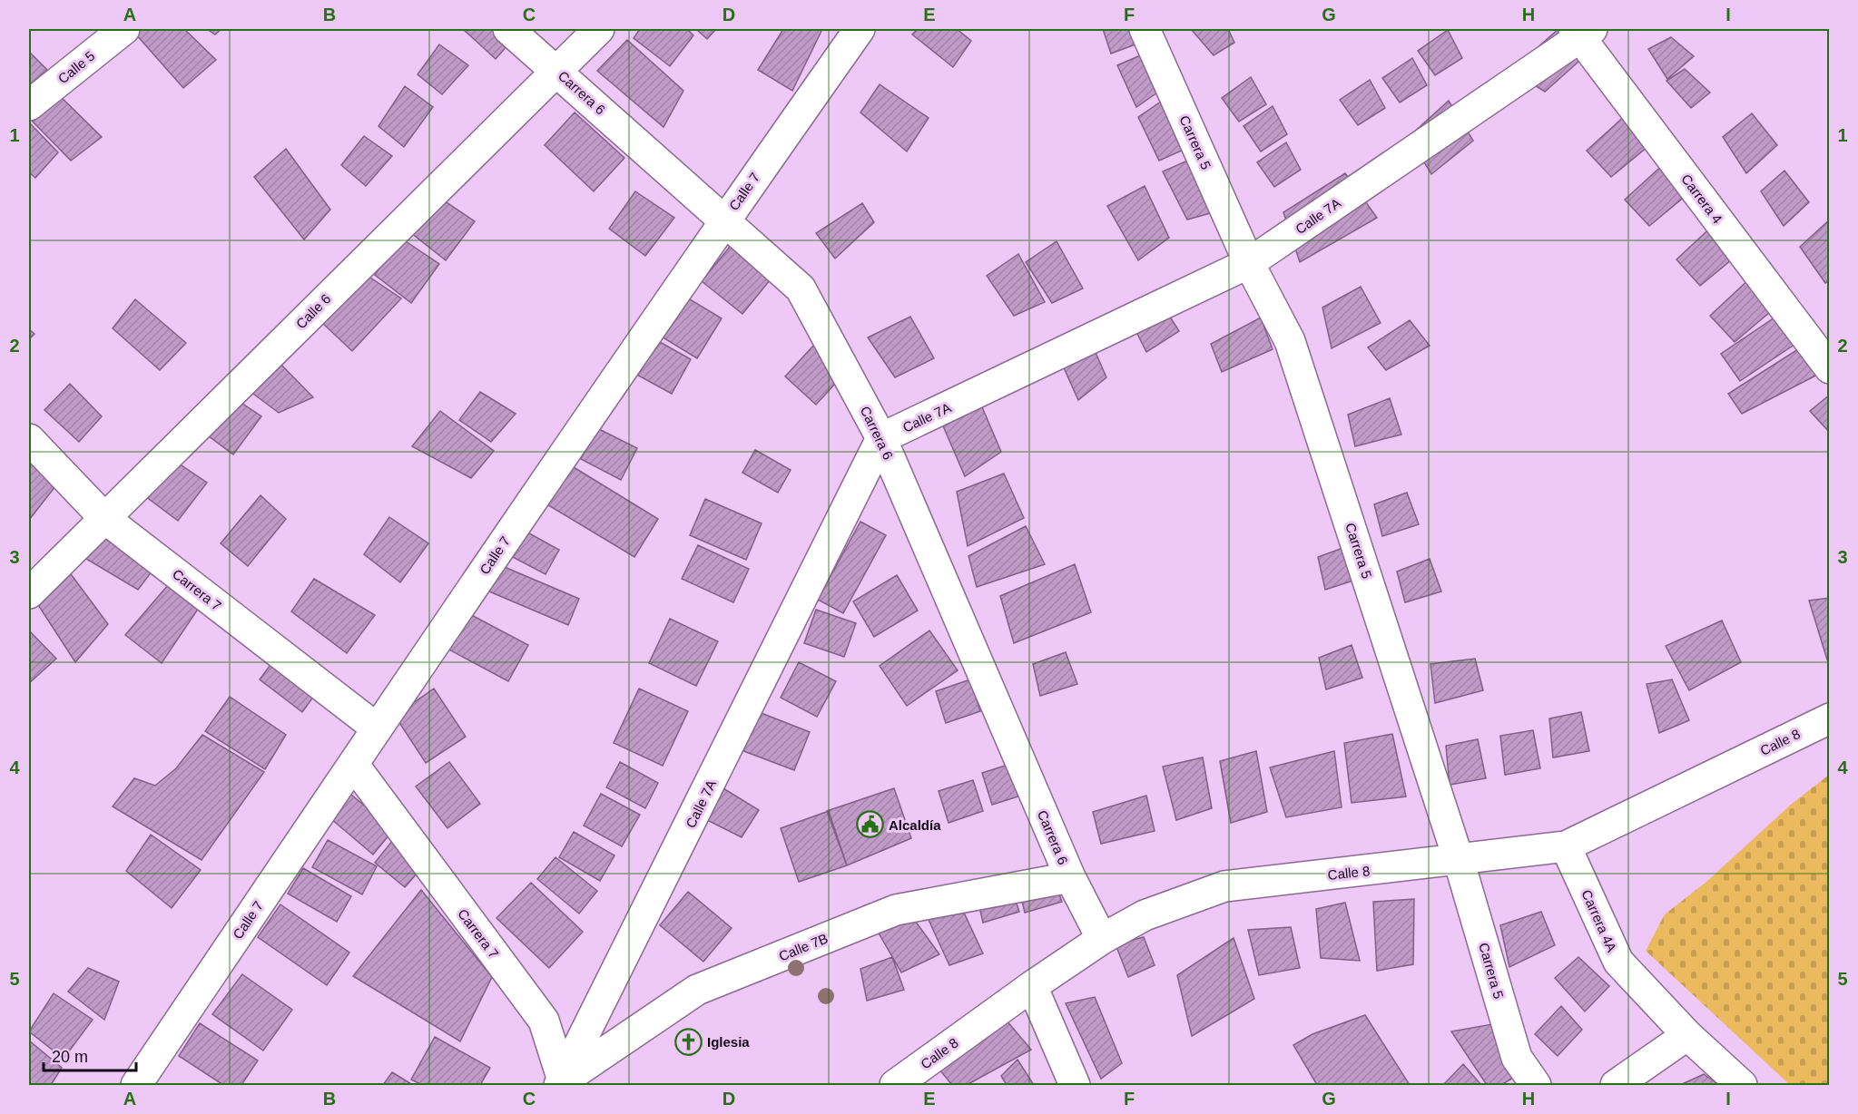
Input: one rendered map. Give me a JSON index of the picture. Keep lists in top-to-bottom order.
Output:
{
  "streets": {
    "street": [
      "Calle 5",
      "Carrera 6",
      "Carrera 5",
      "Calle 7",
      "Carrera 4",
      "Calle 7A",
      "Calle 6",
      "Carrera 7",
      "Calle 8",
      "Carrera 4A",
      "Calle 7B"
    ]
  },
  "crossings": [
    ["Carrera 6", "Calle 7"],
    ["Carrera 6", "Calle 7A"],
    ["Carrera 6", "Calle 6"],
    ["Carrera 6", "Calle 8"],
    ["Carrera 6", "Calle 7B"],
    ["Carrera 5", "Calle 7A"],
    ["Carrera 5", "Calle 8"],
    ["Calle 7", "Carrera 7"],
    ["Carrera 4", "Calle 7A"],
    ["Calle 7A", "Carrera 7"],
    ["Calle 7A", "Calle 7B"],
    ["Calle 6", "Carrera 7"],
    ["Carrera 7", "Calle 7B"],
    ["Calle 8", "Carrera 4A"]
  ],
  "places": {
    "public building": ["Alcaldía"],
    "church": ["Iglesia"]
  },
  "scale_bar": "20 m",
  "grid": {
    "columns": [
      "A",
      "B",
      "C",
      "D",
      "E",
      "F",
      "G",
      "H",
      "I"
    ],
    "rows": [
      "1",
      "2",
      "3",
      "4",
      "5"
    ]
  }
}
